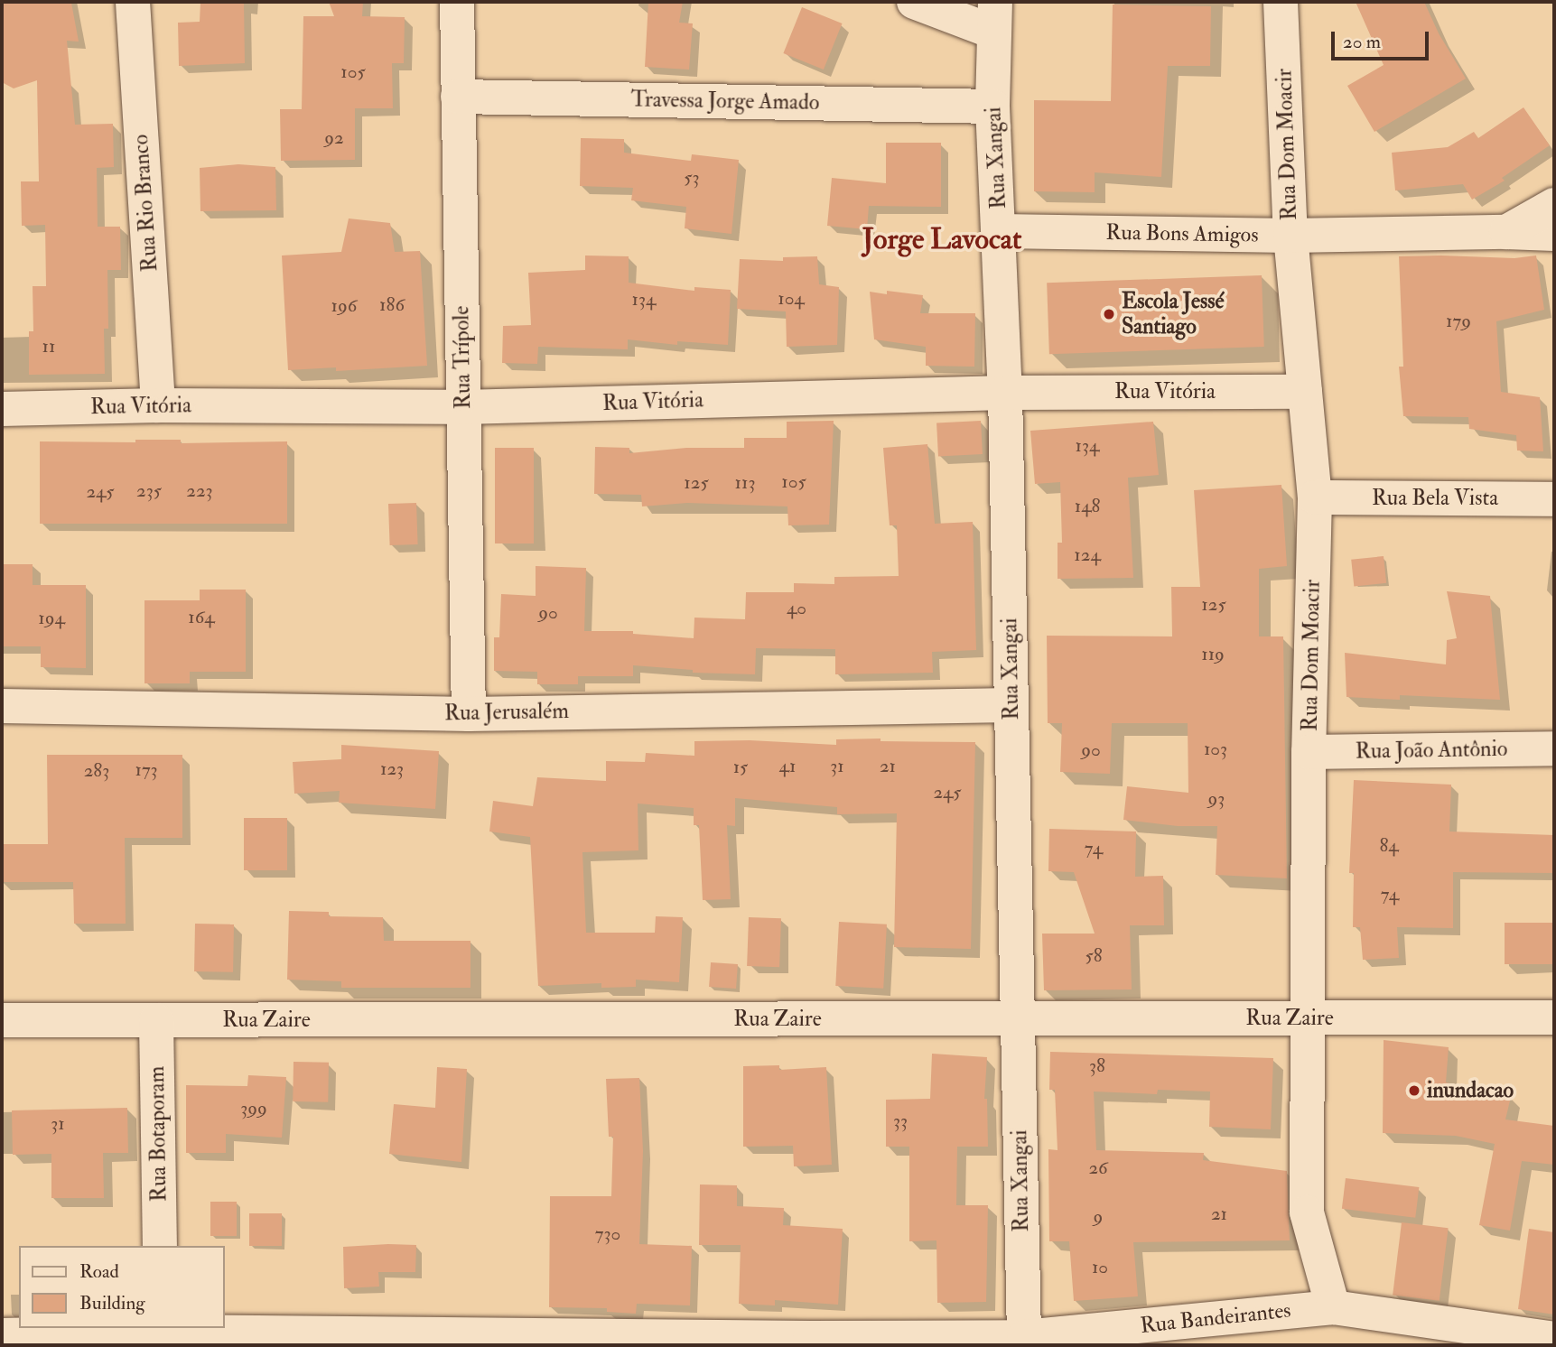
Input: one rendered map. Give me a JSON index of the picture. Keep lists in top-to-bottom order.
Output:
{
  "streets": {
    "street": [
      "Travessa Jorge Amado",
      "Rua Dom Moacir",
      "Rua Xangai",
      "Rua Rio Branco",
      "Rua Bons Amigos",
      "Rua Trípole",
      "Rua Vitória",
      "Rua Bela Vista",
      "Rua Jerusalém",
      "Rua João Antônio",
      "Rua Zaire",
      "Rua Botaporam",
      "Rua Bandeirantes"
    ]
  },
  "crossings": [
    ["Travessa Jorge Amado", "Rua Xangai"],
    ["Travessa Jorge Amado", "Rua Trípole"],
    ["Rua Dom Moacir", "Rua Bons Amigos"],
    ["Rua Dom Moacir", "Rua Vitória"],
    ["Rua Dom Moacir", "Rua Bela Vista"],
    ["Rua Dom Moacir", "Rua João Antônio"],
    ["Rua Dom Moacir", "Rua Zaire"],
    ["Rua Dom Moacir", "Rua Bandeirantes"],
    ["Rua Xangai", "Rua Bons Amigos"],
    ["Rua Xangai", "Rua Vitória"],
    ["Rua Xangai", "Rua Jerusalém"],
    ["Rua Xangai", "Rua Zaire"],
    ["Rua Xangai", "Rua Bandeirantes"],
    ["Rua Rio Branco", "Rua Vitória"],
    ["Rua Trípole", "Rua Vitória"],
    ["Rua Trípole", "Rua Jerusalém"],
    ["Rua Zaire", "Rua Botaporam"]
  ],
  "districts": ["Jorge Lavocat"],
  "places": ["Escola Jessé Santiago", "inundacao"],
  "house_numbers": [
    "105",
    "92",
    "53",
    "104",
    "134",
    "186",
    "196",
    "179",
    "11",
    "134",
    "105",
    "125",
    "113",
    "235",
    "223",
    "245",
    "148",
    "124",
    "125",
    "40",
    "90",
    "164",
    "194",
    "119",
    "103",
    "90",
    "41",
    "31",
    "21",
    "15",
    "123",
    "173",
    "283",
    "245",
    "93",
    "84",
    "74",
    "74",
    "58",
    "38",
    "399",
    "33",
    "31",
    "26",
    "21",
    "9",
    "730",
    "10"
  ],
  "legend": ["Road", "Building"],
  "scale_bar": "20 m"
}
